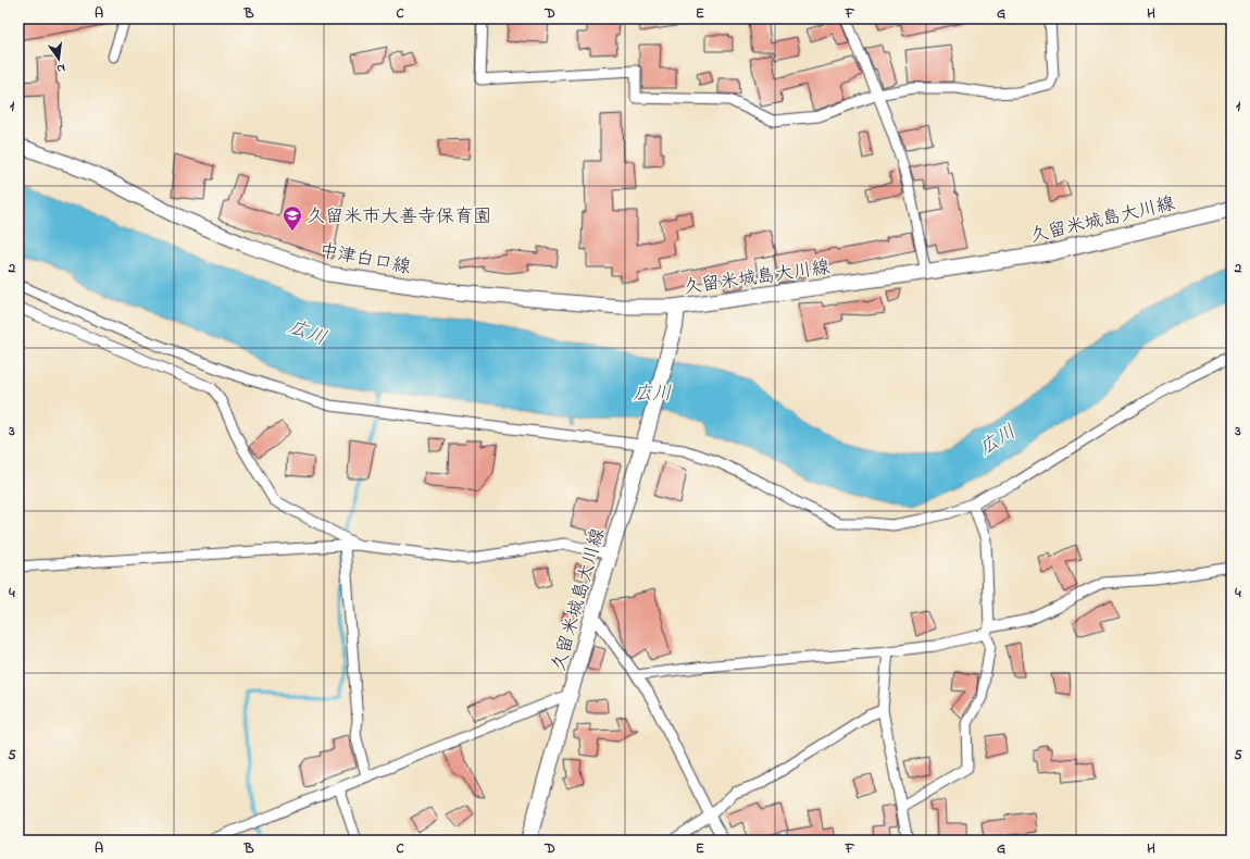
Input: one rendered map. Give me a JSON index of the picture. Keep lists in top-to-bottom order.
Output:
{
  "streets": {
    "main road": ["久留米城島大川線", "中津白口線"]
  },
  "crossings": [
    ["久留米城島大川線", "中津白口線"]
  ],
  "water": ["広川"],
  "places": {
    "school or university": ["久留米市大善寺保育園"]
  },
  "north": "bottom",
  "grid": {
    "columns": [
      "A",
      "B",
      "C",
      "D",
      "E",
      "F",
      "G",
      "H"
    ],
    "rows": [
      "1",
      "2",
      "3",
      "4",
      "5"
    ]
  }
}
